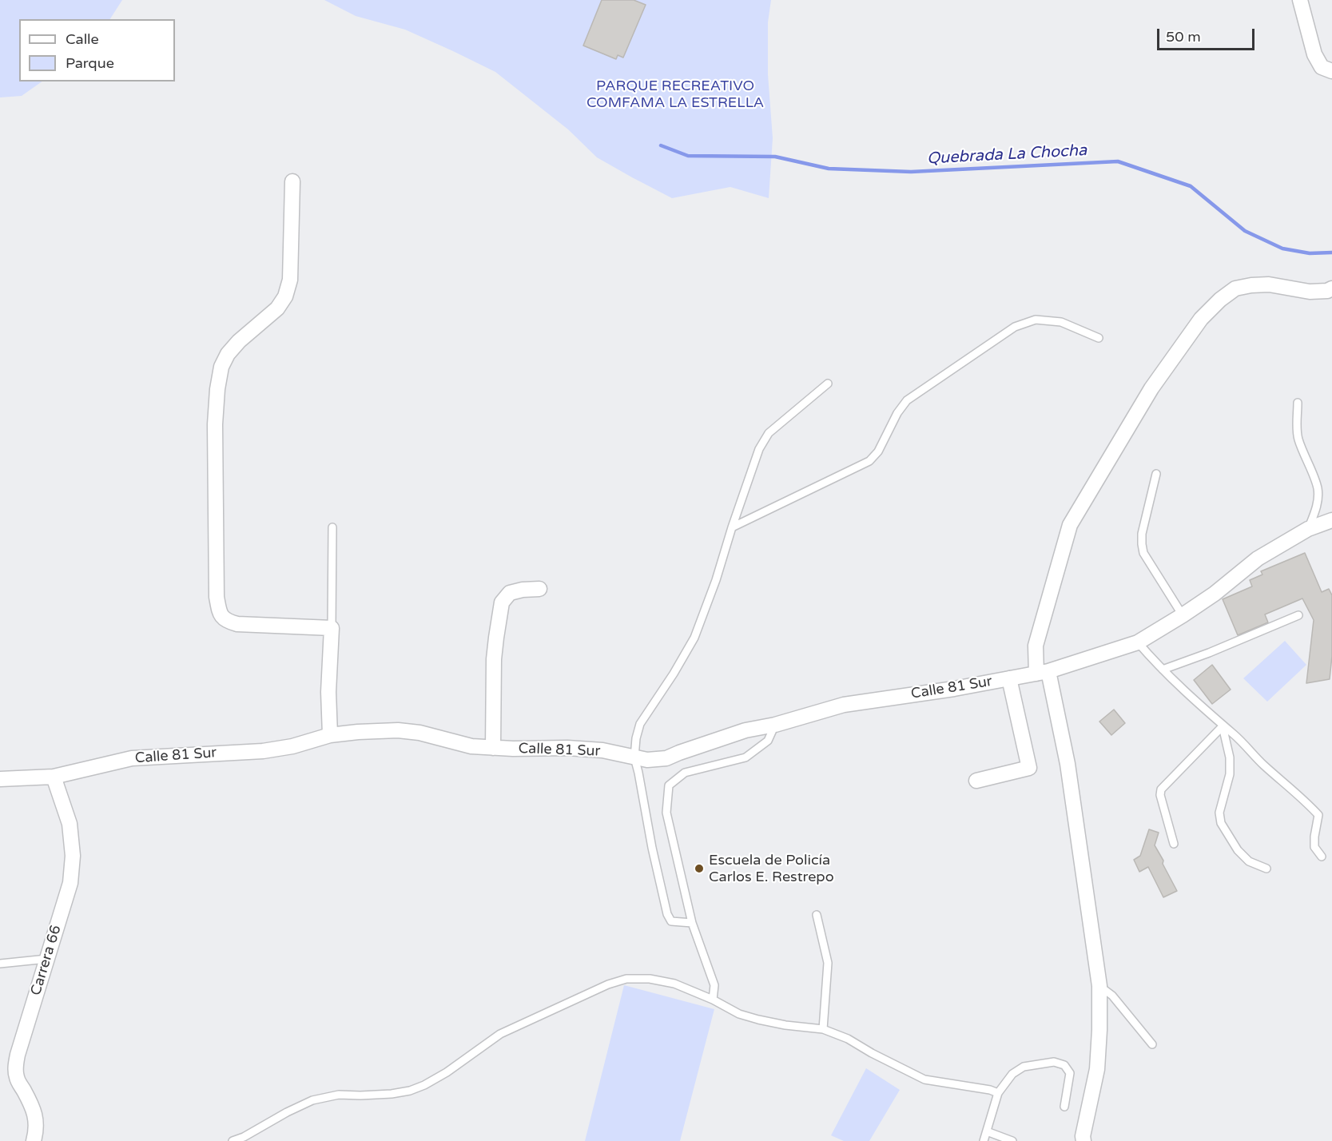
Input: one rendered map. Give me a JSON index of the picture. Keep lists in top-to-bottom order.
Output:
{
  "streets": {
    "street": ["Calle 81 Sur", "Carrera 66"]
  },
  "crossings": [
    ["Calle 81 Sur", "Carrera 66"]
  ],
  "water": ["Quebrada La Chocha"],
  "parks": ["PARQUE RECREATIVO COMFAMA LA ESTRELLA"],
  "places": ["Escuela de Policía Carlos E. Restrepo"],
  "legend": ["Calle", "Parque"],
  "scale_bar": "50 m"
}
